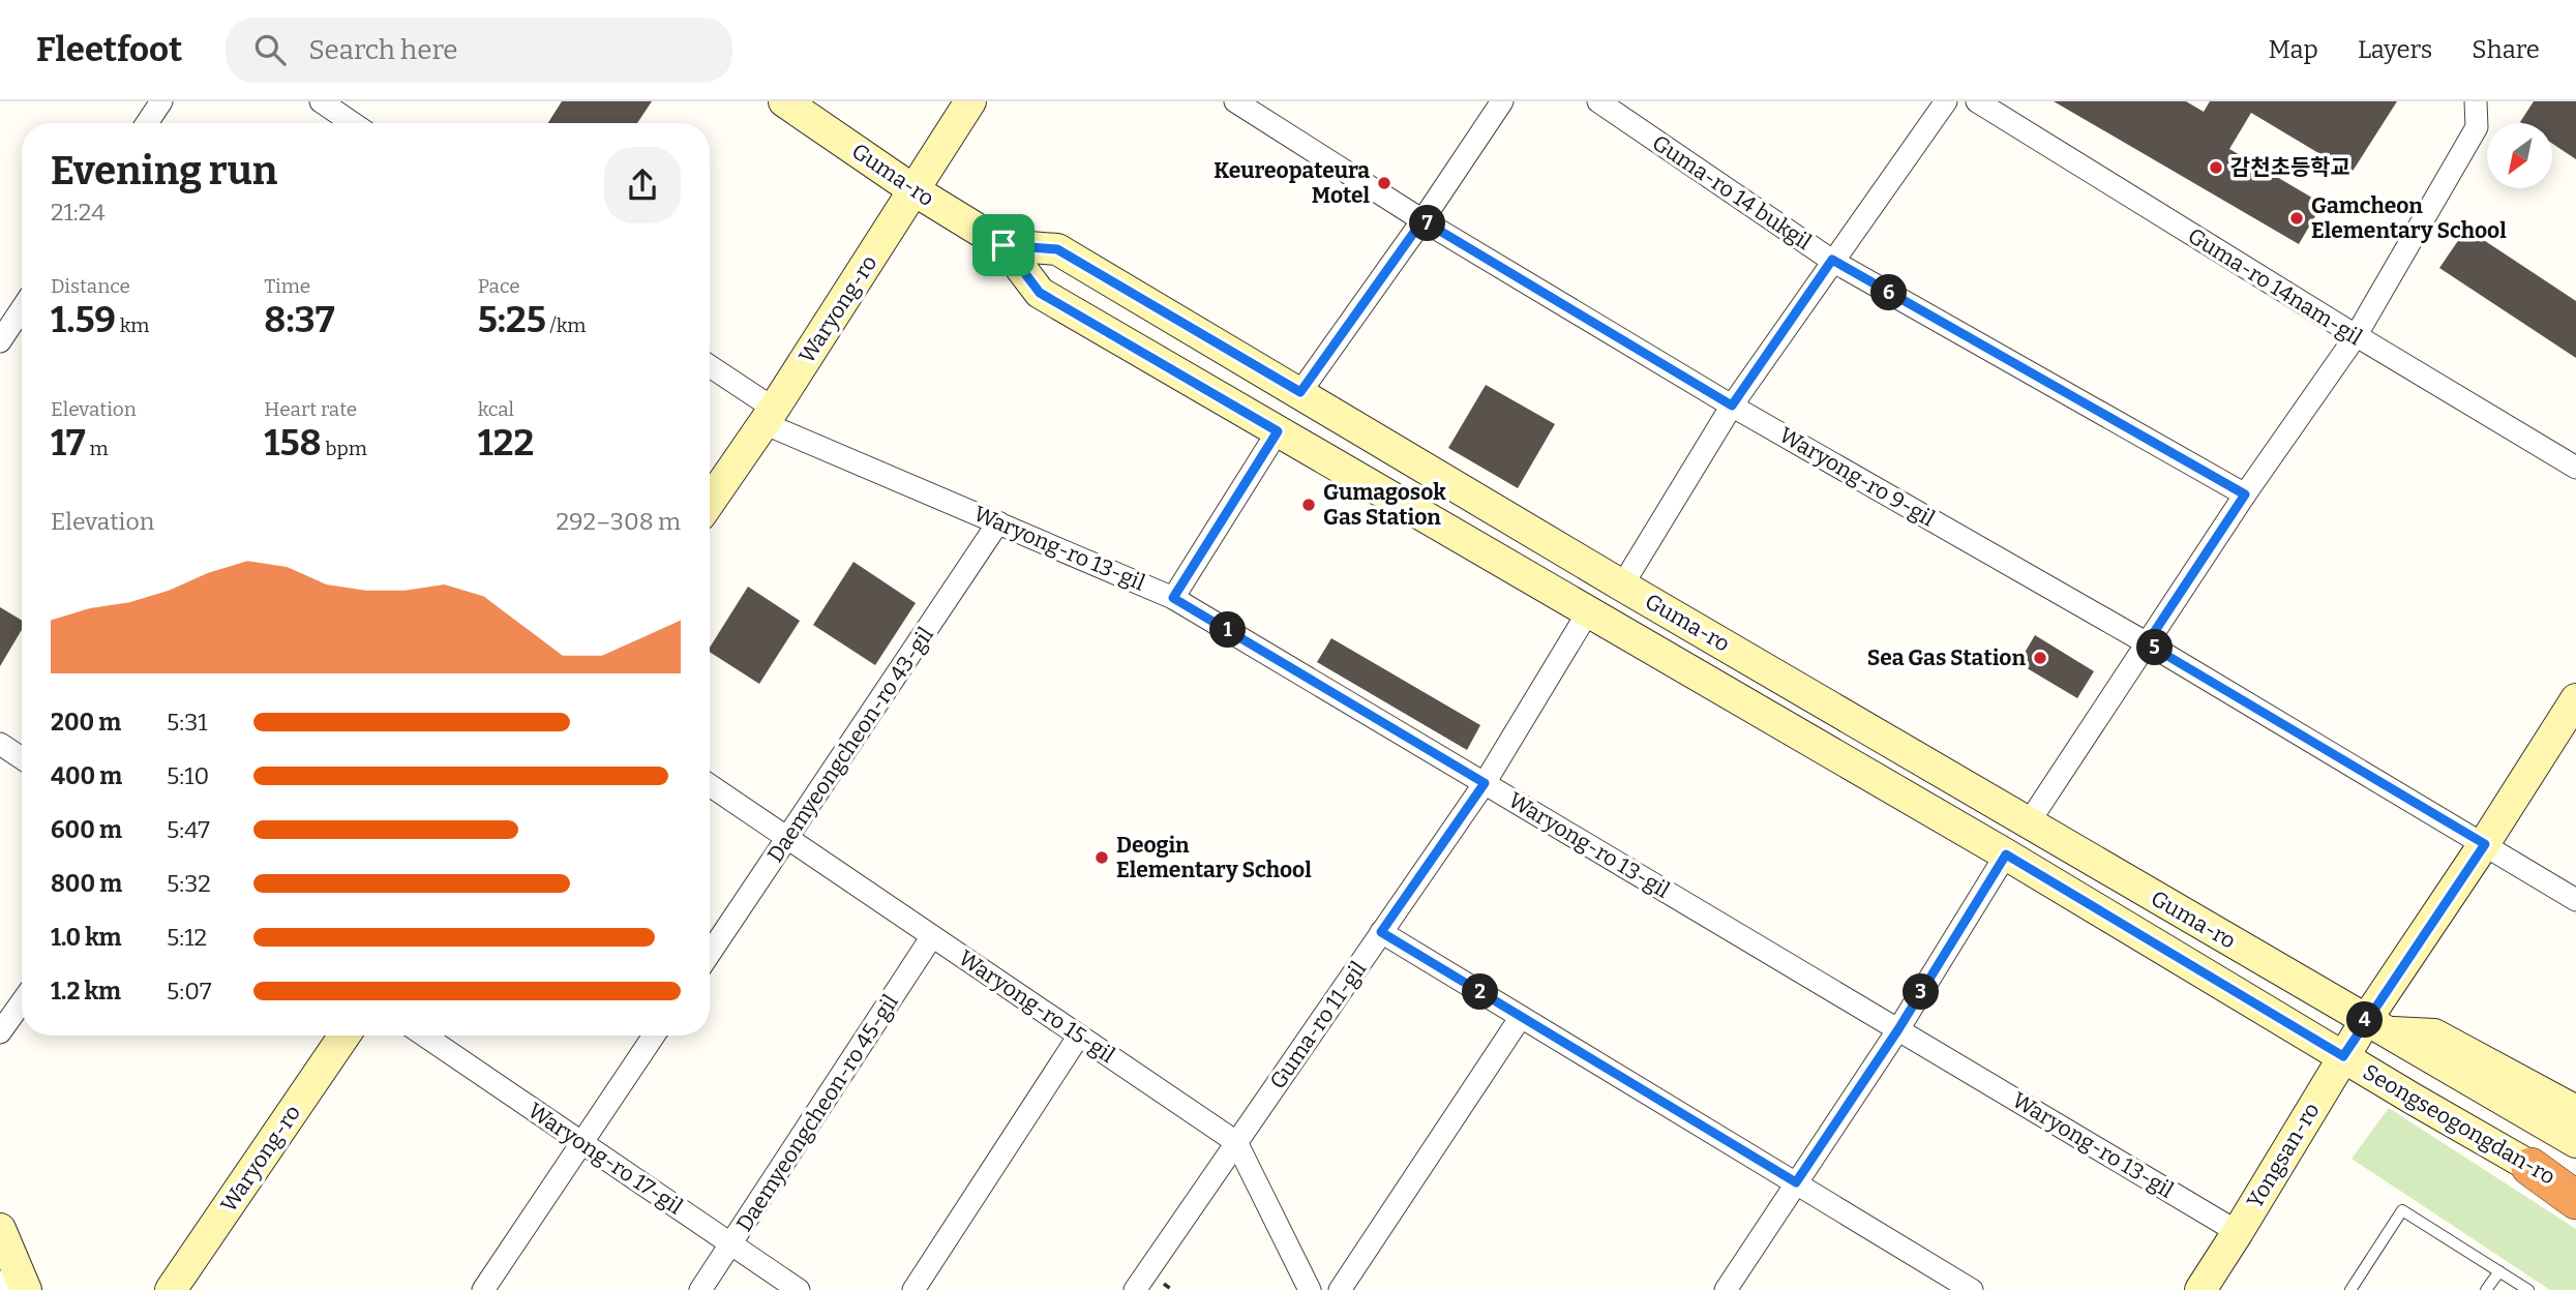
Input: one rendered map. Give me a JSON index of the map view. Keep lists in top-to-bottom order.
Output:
{
  "streets": {
    "main road": [
      "Guma-ro",
      "Waryong-ro",
      "Seongseogongdan-ro",
      "Yongsan-ro"
    ],
    "street": [
      "Guma-ro 14 bukgil",
      "Guma-ro 14nam-gil",
      "Waryong-ro 9-gil",
      "Waryong-ro 13-gil",
      "Daemyeongcheon-ro 43-gil",
      "Waryong-ro 15-gil",
      "Guma-ro 11-gil",
      "Daemyeongcheon-ro 45-gil",
      "Waryong-ro 17-gil"
    ]
  },
  "crossings": [
    ["Guma-ro", "Waryong-ro"],
    ["Guma-ro", "Guma-ro 11-gil"],
    ["Guma-ro", "Seongseogongdan-ro"],
    ["Guma-ro", "Yongsan-ro"],
    ["Waryong-ro", "Waryong-ro 13-gil"],
    ["Waryong-ro 9-gil", "Yongsan-ro"],
    ["Waryong-ro 13-gil", "Daemyeongcheon-ro 43-gil"],
    ["Waryong-ro 13-gil", "Guma-ro 11-gil"],
    ["Waryong-ro 13-gil", "Yongsan-ro"],
    ["Daemyeongcheon-ro 43-gil", "Waryong-ro 15-gil"],
    ["Waryong-ro 15-gil", "Guma-ro 11-gil"],
    ["Waryong-ro 15-gil", "Daemyeongcheon-ro 45-gil"],
    ["Daemyeongcheon-ro 45-gil", "Waryong-ro 17-gil"],
    ["Seongseogongdan-ro", "Yongsan-ro"]
  ],
  "places": [
    "감천초등학교",
    "Keureopateura Motel",
    "Gamcheon Elementary School",
    "Gumagosok Gas Station",
    "Sea Gas Station",
    "Deogin Elementary School"
  ],
  "north": "bottom left",
  "page": {
    "header": "Fleetfoot",
    "search": "Search here",
    "nav": ["Map", "Layers", "Share"],
    "heading": ["Evening run", "21:24"],
    "pins": [
      "7",
      "6",
      "1",
      "5",
      "2",
      "3",
      "4"
    ],
    "stats": [
      ["Distance", "1.59 km"],
      ["Time", "8:37"],
      ["Pace", "5:25 /km"],
      ["Elevation", "17 m"],
      ["Heart rate", "158 bpm"],
      ["kcal", "122"]
    ],
    "chart": ["Elevation", "292–308 m"],
    "list": [
      {
        "name": "200 m",
        "note": "5:31"
      },
      {
        "name": "400 m",
        "note": "5:10"
      },
      {
        "name": "600 m",
        "note": "5:47"
      },
      {
        "name": "800 m",
        "note": "5:32"
      },
      {
        "name": "1.0 km",
        "note": "5:12"
      },
      {
        "name": "1.2 km",
        "note": "5:07"
      }
    ]
  }
}
